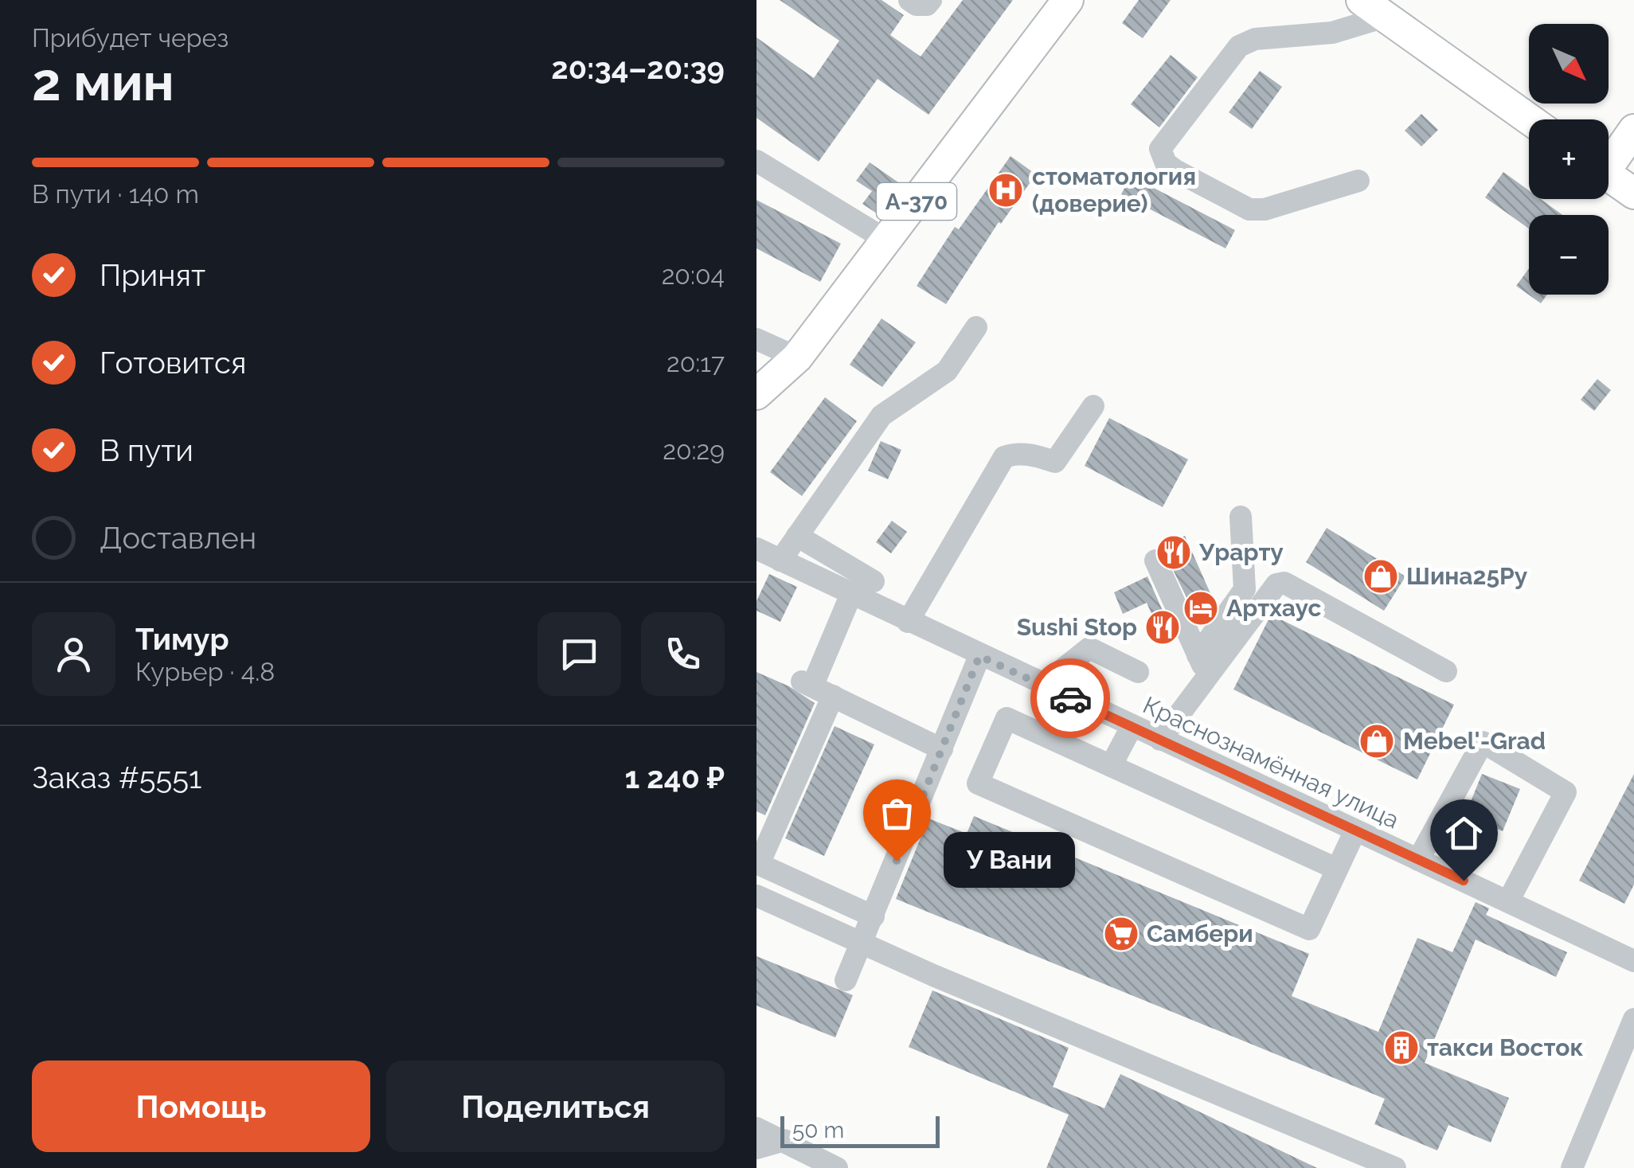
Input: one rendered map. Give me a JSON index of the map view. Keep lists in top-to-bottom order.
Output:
{
  "streets": {
    "highway": ["А-370"],
    "street": ["Краснознамённая улица"]
  },
  "places": {
    "hospital": ["стоматология (доверие)"],
    "restaurant": ["Урарту", "Sushi Stop"],
    "shop": ["Шина25Ру", "Mebel'-Grad"],
    "hotel": ["Артхаус"],
    "other": ["У Вани"],
    "supermarket": ["Самбери"],
    "building": ["такси Восток"]
  },
  "scale_bar": "50 m",
  "north": "bottom right",
  "page": {
    "heading": ["2 мин", "Прибудет через", "20:34–20:39"],
    "panel": [
      "Тимур",
      "Курьер · 4.8",
      "Заказ #5551",
      "1 240 ₽"
    ],
    "map_buttons": ["+", "−"],
    "bar": "В пути · 140 m",
    "list": [
      ["Принят", "20:04"],
      ["Готовится", "20:17"],
      ["В пути", "20:29"],
      "Доставлен"
    ],
    "bubble": "У Вани",
    "buttons": ["Помощь", "Поделиться"],
    "scale": "50 m"
  }
}
